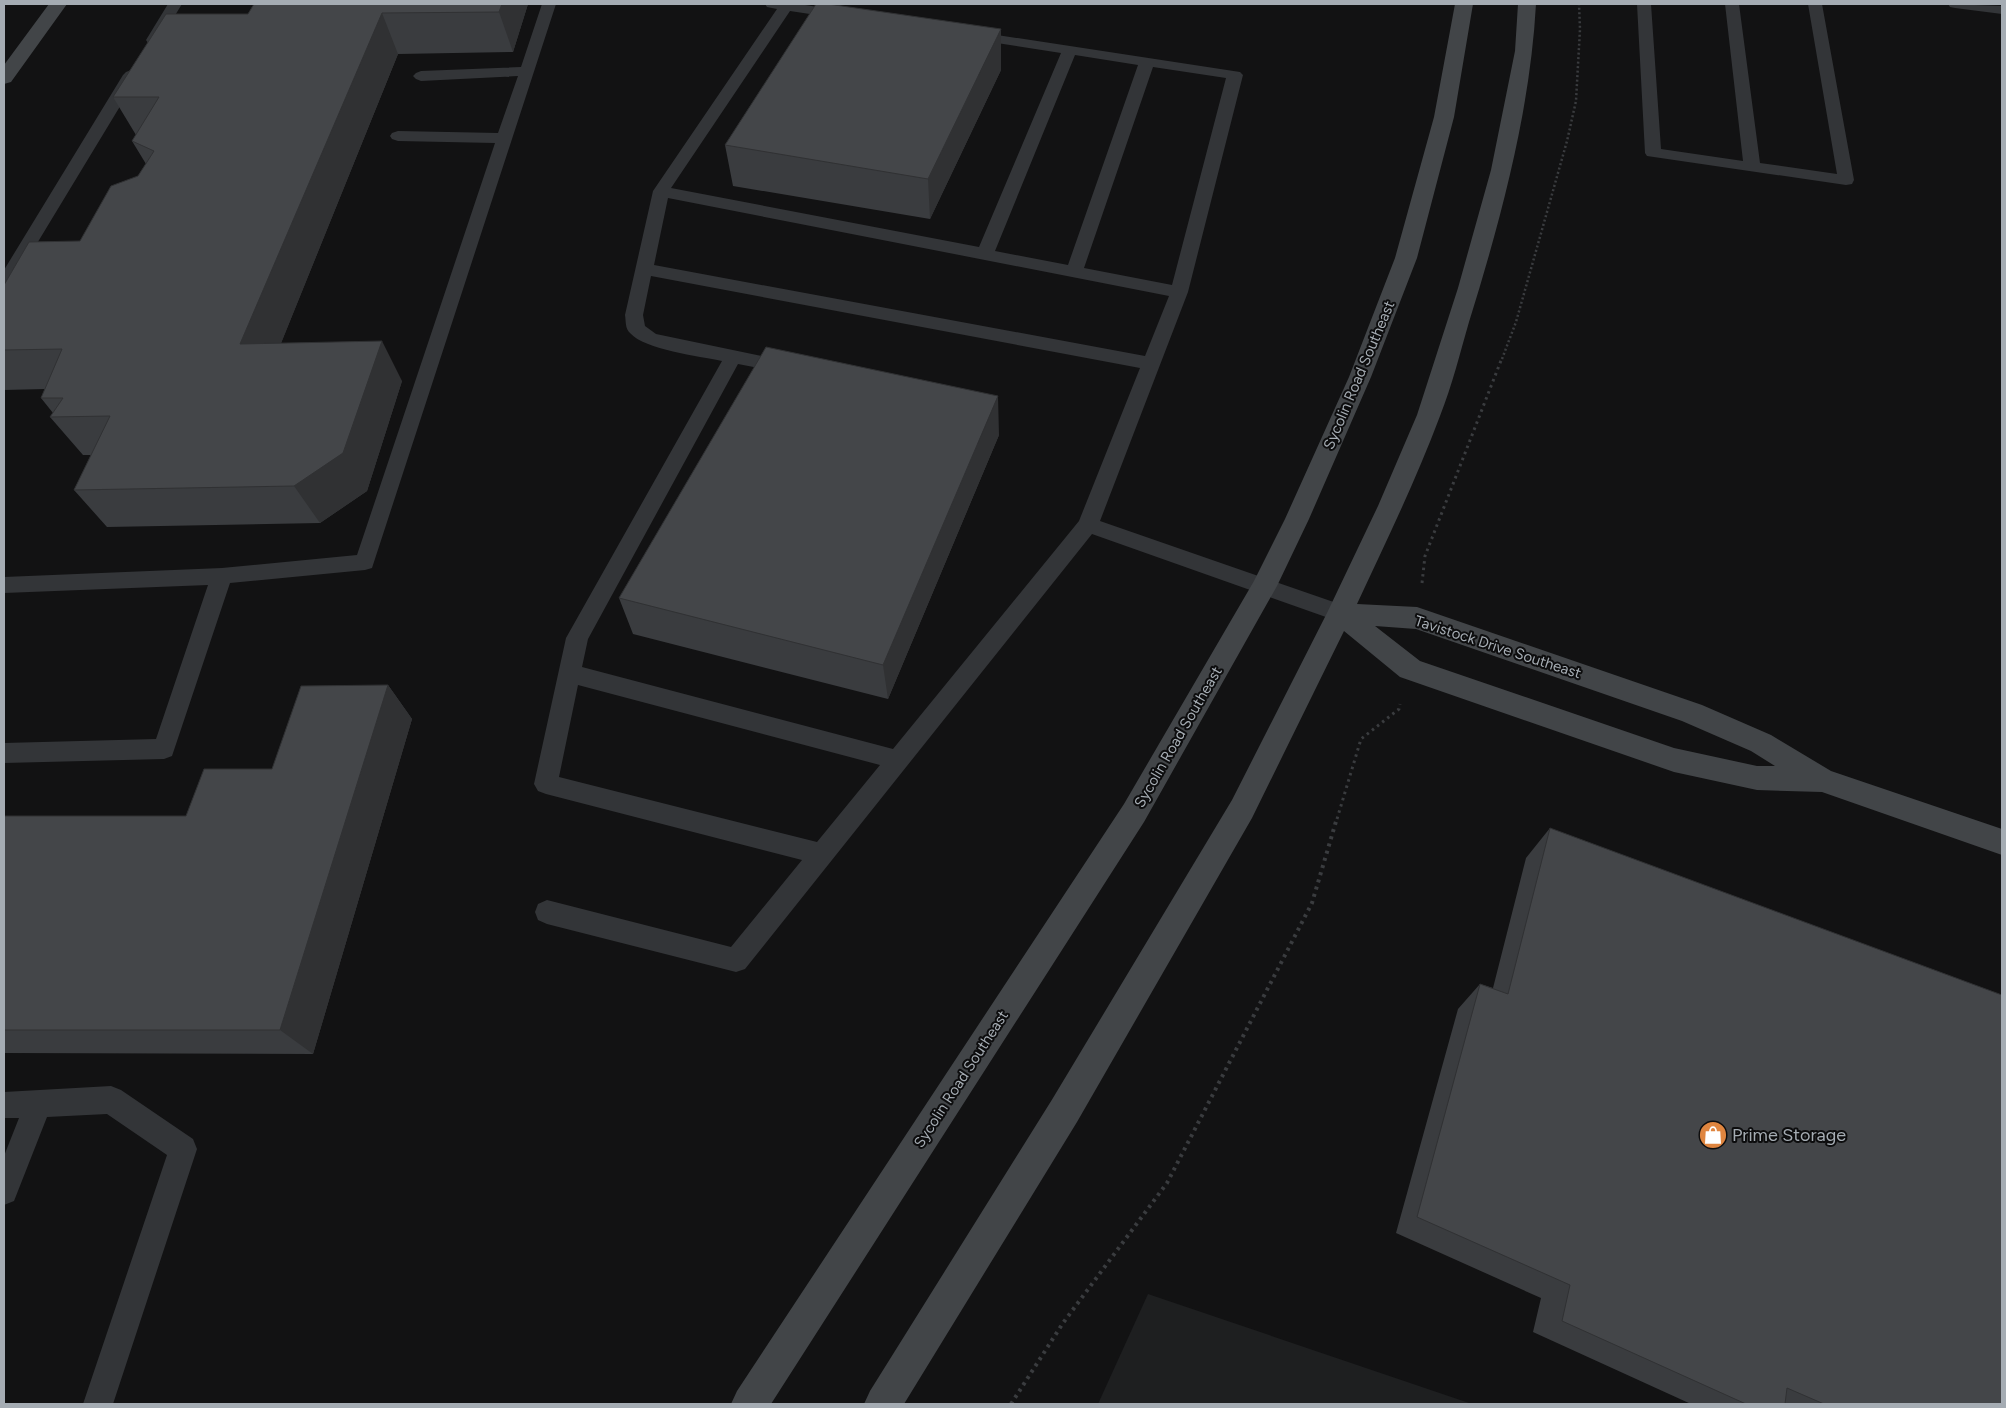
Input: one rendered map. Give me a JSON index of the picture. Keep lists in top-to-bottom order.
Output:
{
  "streets": {
    "main road": ["Sycolin Road Southeast", "Tavistock Drive Southeast"]
  },
  "places": {
    "shop": ["Prime Storage"]
  }
}
